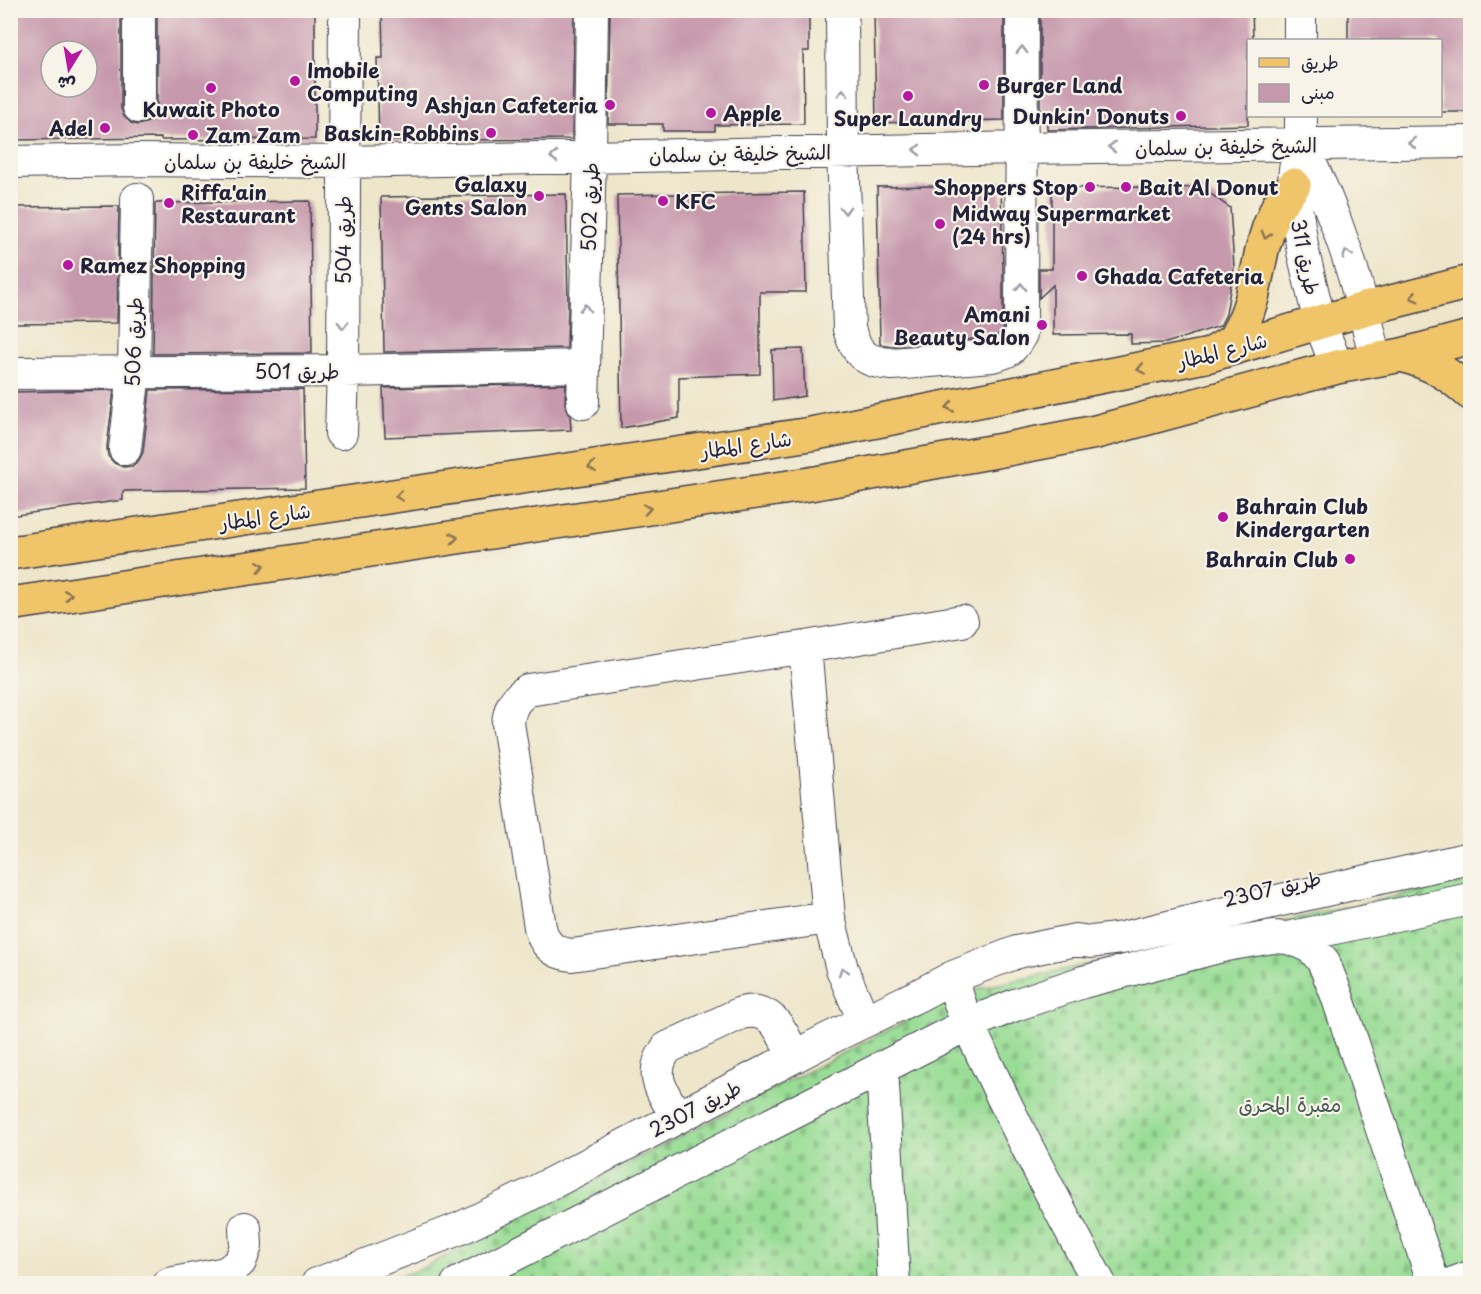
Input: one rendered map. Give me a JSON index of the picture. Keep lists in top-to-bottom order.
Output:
{
  "streets": {
    "main road": ["شارع المطار"],
    "street": [
      "الشيخ خليفة بن سلمان",
      "طريق 502",
      "طريق 504",
      "طريق 311",
      "طريق 506",
      "طريق 501",
      "طريق 2307"
    ]
  },
  "crossings": [
    ["الشيخ خليفة بن سلمان", "طريق 502"],
    ["الشيخ خليفة بن سلمان", "طريق 504"],
    ["الشيخ خليفة بن سلمان", "طريق 311"],
    ["طريق 502", "طريق 501"],
    ["طريق 504", "طريق 501"],
    ["طريق 311", "شارع المطار"],
    ["طريق 506", "طريق 501"]
  ],
  "one_way": ["الشيخ خليفة بن سلمان", "طريق 502", "طريق 504"],
  "parks": ["مقبرة المحرق"],
  "places": [
    "Imobile Computing",
    "Burger Land",
    "Kuwait Photo",
    "Super Laundry",
    "Ashjan Cafeteria",
    "Apple",
    "Dunkin' Donuts",
    "Adel",
    "Baskin-Robbins",
    "Zam Zam",
    "Shoppers Stop",
    "Bait Al Donut",
    "Galaxy Gents Salon",
    "KFC",
    "Riffa'ain Restaurant",
    "Midway Supermarket (24 hrs)",
    "Ramez Shopping",
    "Ghada Cafeteria",
    "Amani Beauty Salon",
    "Bahrain Club Kindergarten",
    "Bahrain Club"
  ],
  "legend": ["طريق", "مبنى"],
  "north": "bottom"
}
